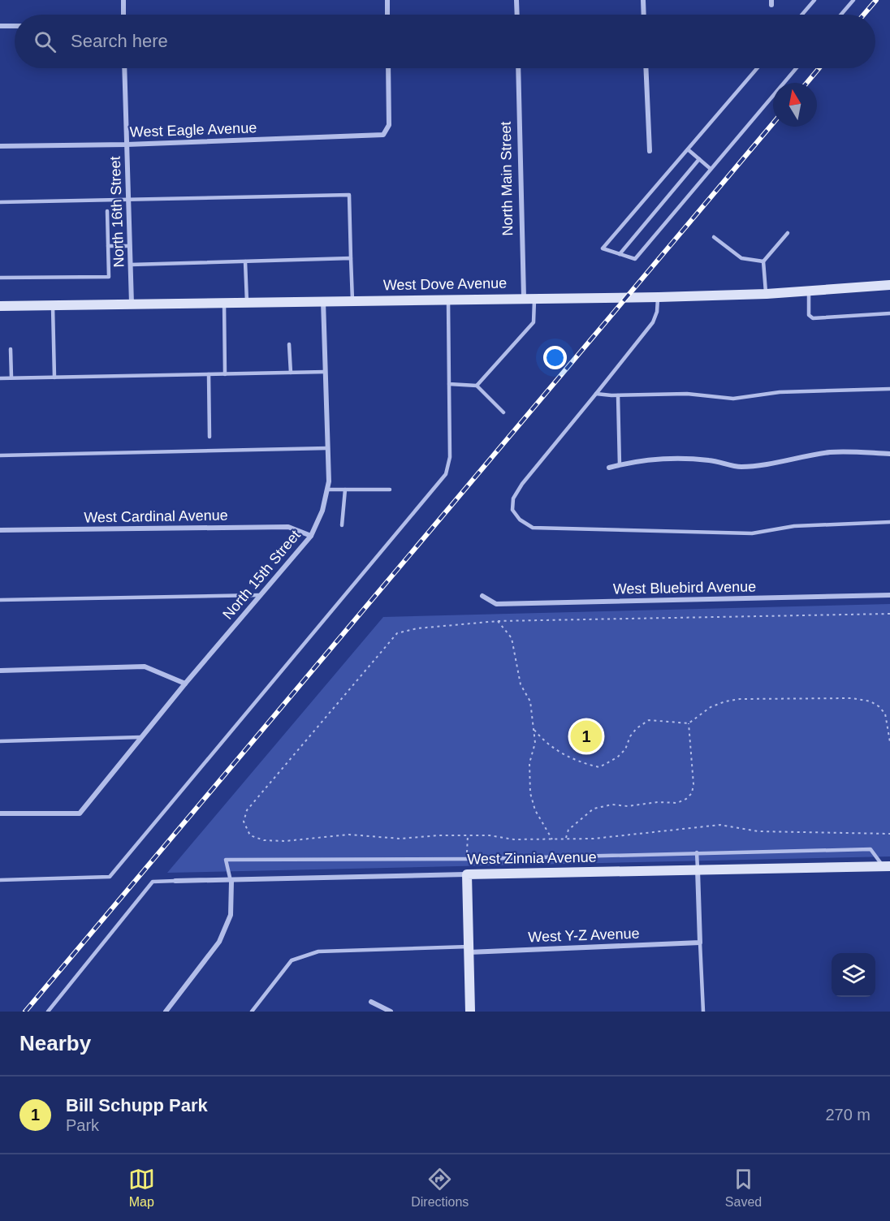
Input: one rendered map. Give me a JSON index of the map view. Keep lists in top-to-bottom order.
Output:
{
  "streets": {
    "main road": ["West Dove Avenue", "West Zinnia Avenue"],
    "street": [
      "West Eagle Avenue",
      "North Main Street",
      "North 16th Street",
      "West Cardinal Avenue",
      "North 15th Street",
      "West Bluebird Avenue",
      "West Y-Z Avenue"
    ]
  },
  "crossings": [
    ["West Eagle Avenue", "North 16th Street"],
    ["North Main Street", "West Dove Avenue"],
    ["North 16th Street", "West Dove Avenue"],
    ["West Dove Avenue", "North 15th Street"],
    ["West Cardinal Avenue", "North 15th Street"]
  ],
  "north": "top",
  "page": {
    "search": "Search here",
    "pins": "1",
    "heading": "Nearby",
    "list": [
      {
        "mark": "1",
        "name": "Bill Schupp Park",
        "note": "Park",
        "value": "270 m"
      }
    ],
    "nav": ["Map", "Directions", "Saved"]
  }
}
